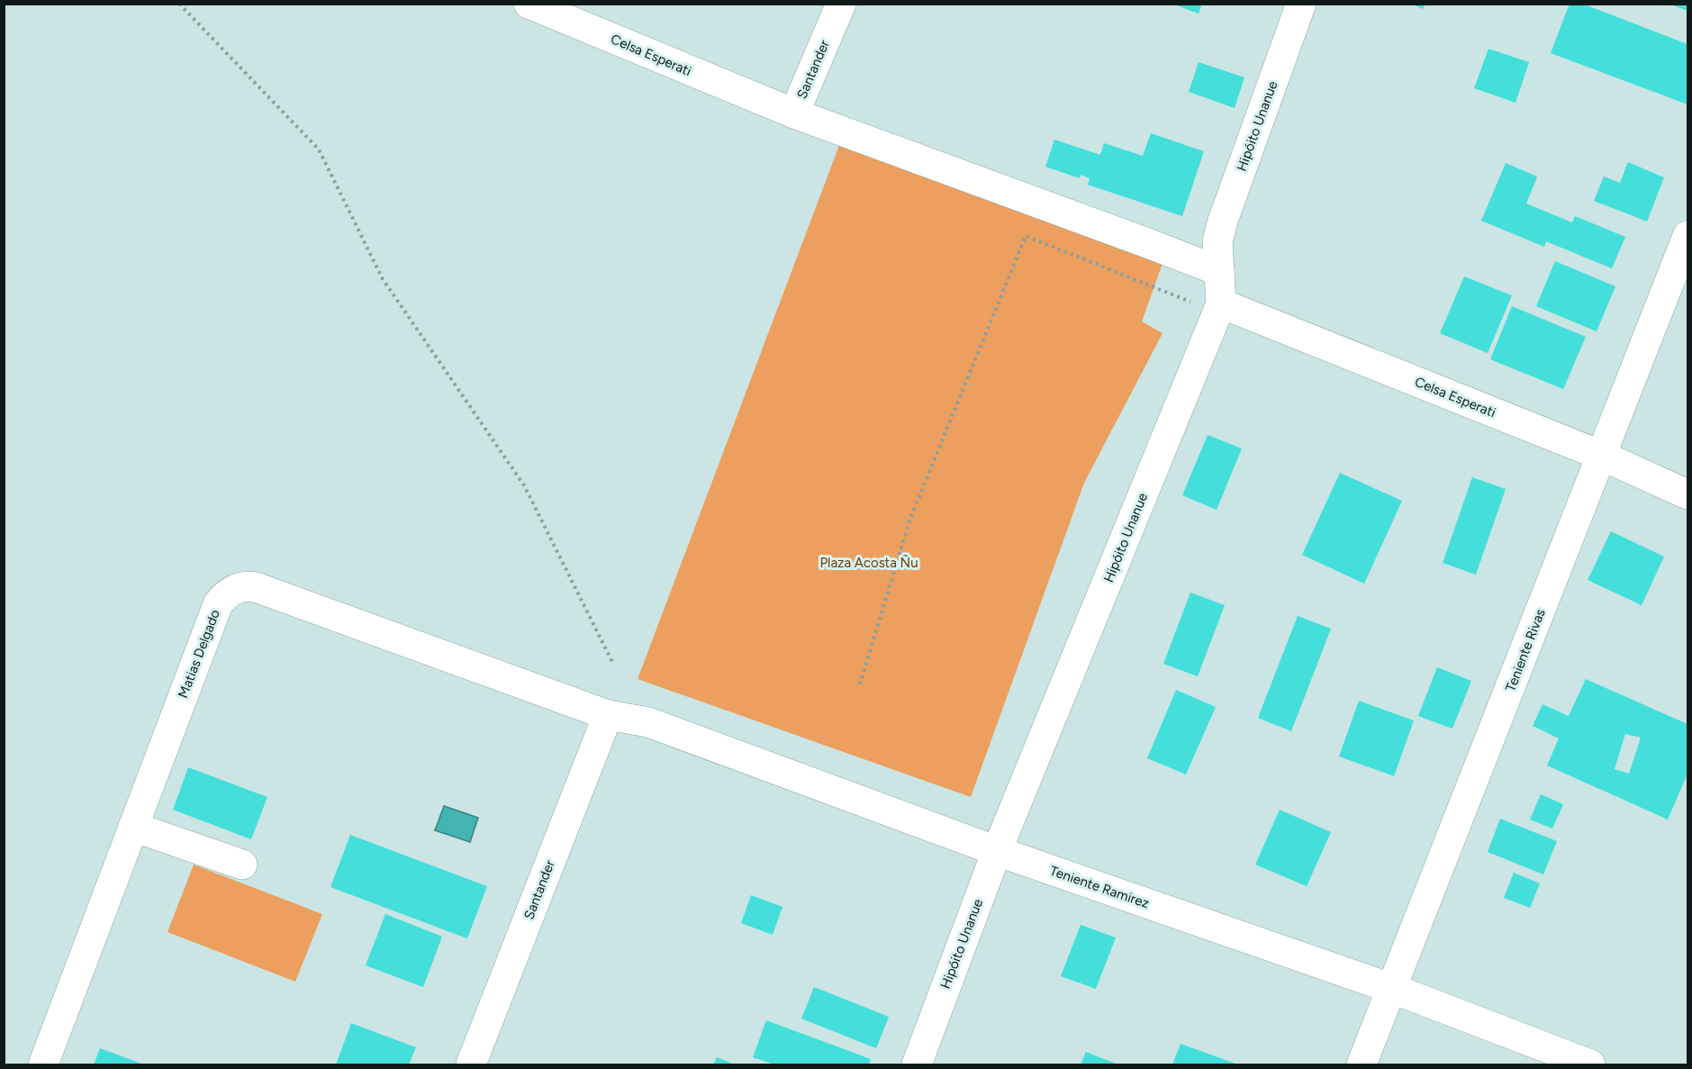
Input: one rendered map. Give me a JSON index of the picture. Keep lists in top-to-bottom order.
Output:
{
  "streets": {
    "street": [
      "Celsa Esperati",
      "Santander",
      "Hipóito Unanue",
      "Teniente Rivas",
      "Matias Delgado",
      "Teniente Ramirez"
    ]
  },
  "crossings": [
    ["Celsa Esperati", "Santander"],
    ["Celsa Esperati", "Hipóito Unanue"],
    ["Celsa Esperati", "Teniente Rivas"],
    ["Santander", "Matias Delgado"],
    ["Santander", "Teniente Ramirez"],
    ["Hipóito Unanue", "Teniente Ramirez"],
    ["Teniente Rivas", "Teniente Ramirez"],
    ["Matias Delgado", "Teniente Ramirez"]
  ],
  "parks": ["Plaza Acosta Ñu"]
}
